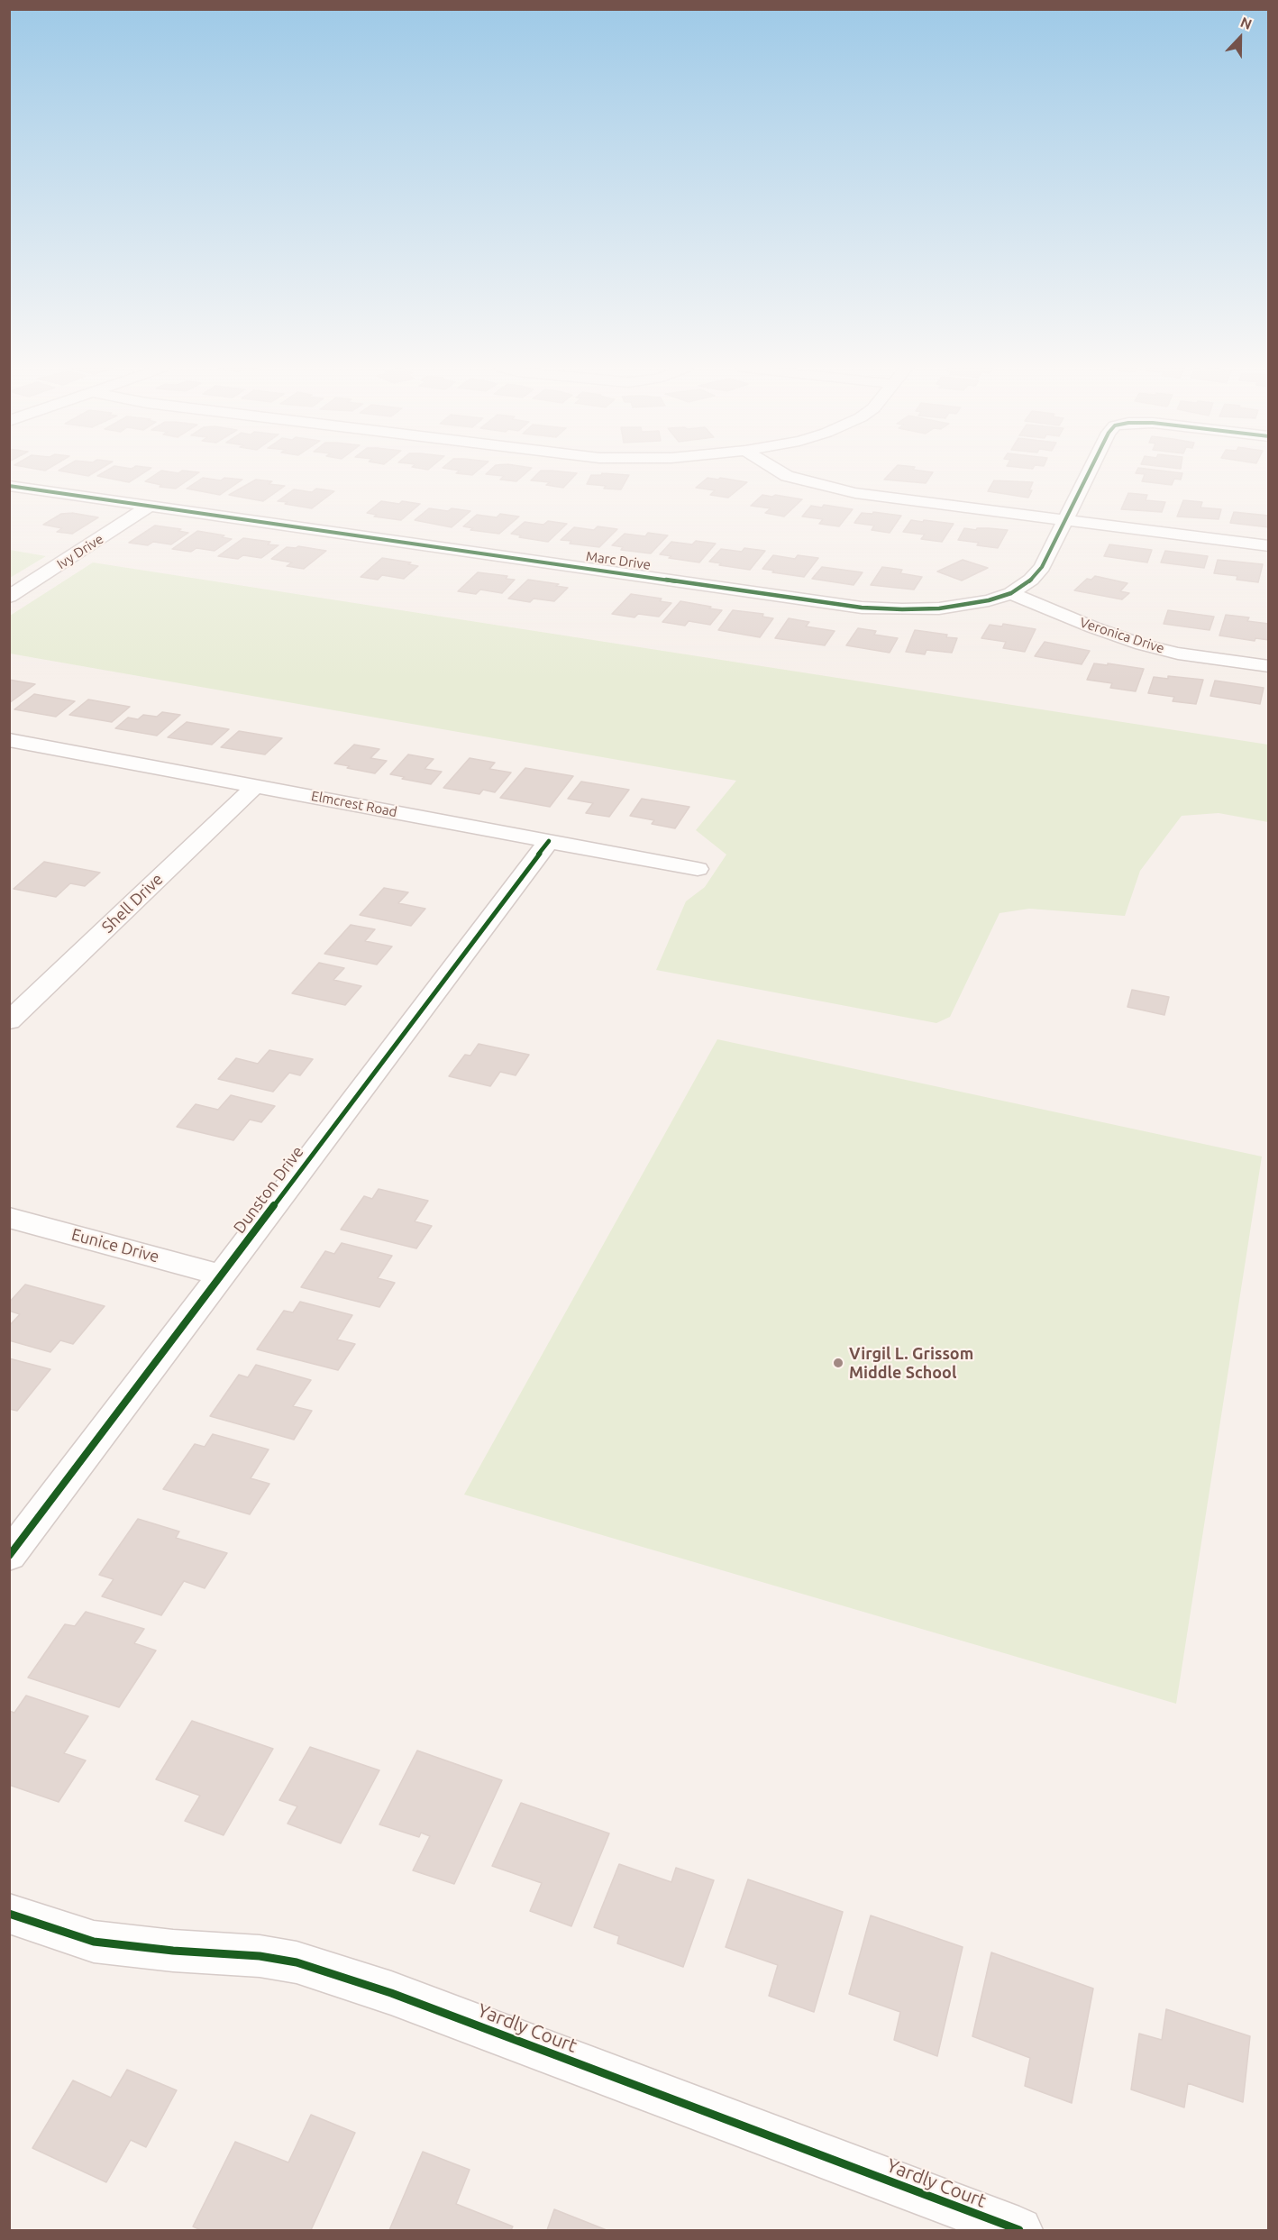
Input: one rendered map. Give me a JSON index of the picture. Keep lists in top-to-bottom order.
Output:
{
  "streets": {
    "street": [
      "Ivy Drive",
      "Marc Drive",
      "Veronica Drive",
      "Elmcrest Road",
      "Shell Drive",
      "Dunston Drive",
      "Eunice Drive",
      "Yardly Court"
    ]
  },
  "crossings": [
    ["Ivy Drive", "Marc Drive"],
    ["Marc Drive", "Veronica Drive"],
    ["Elmcrest Road", "Shell Drive"],
    ["Elmcrest Road", "Dunston Drive"],
    ["Dunston Drive", "Eunice Drive"]
  ],
  "places": ["Virgil L. Grissom Middle School"],
  "north": "top"
}
